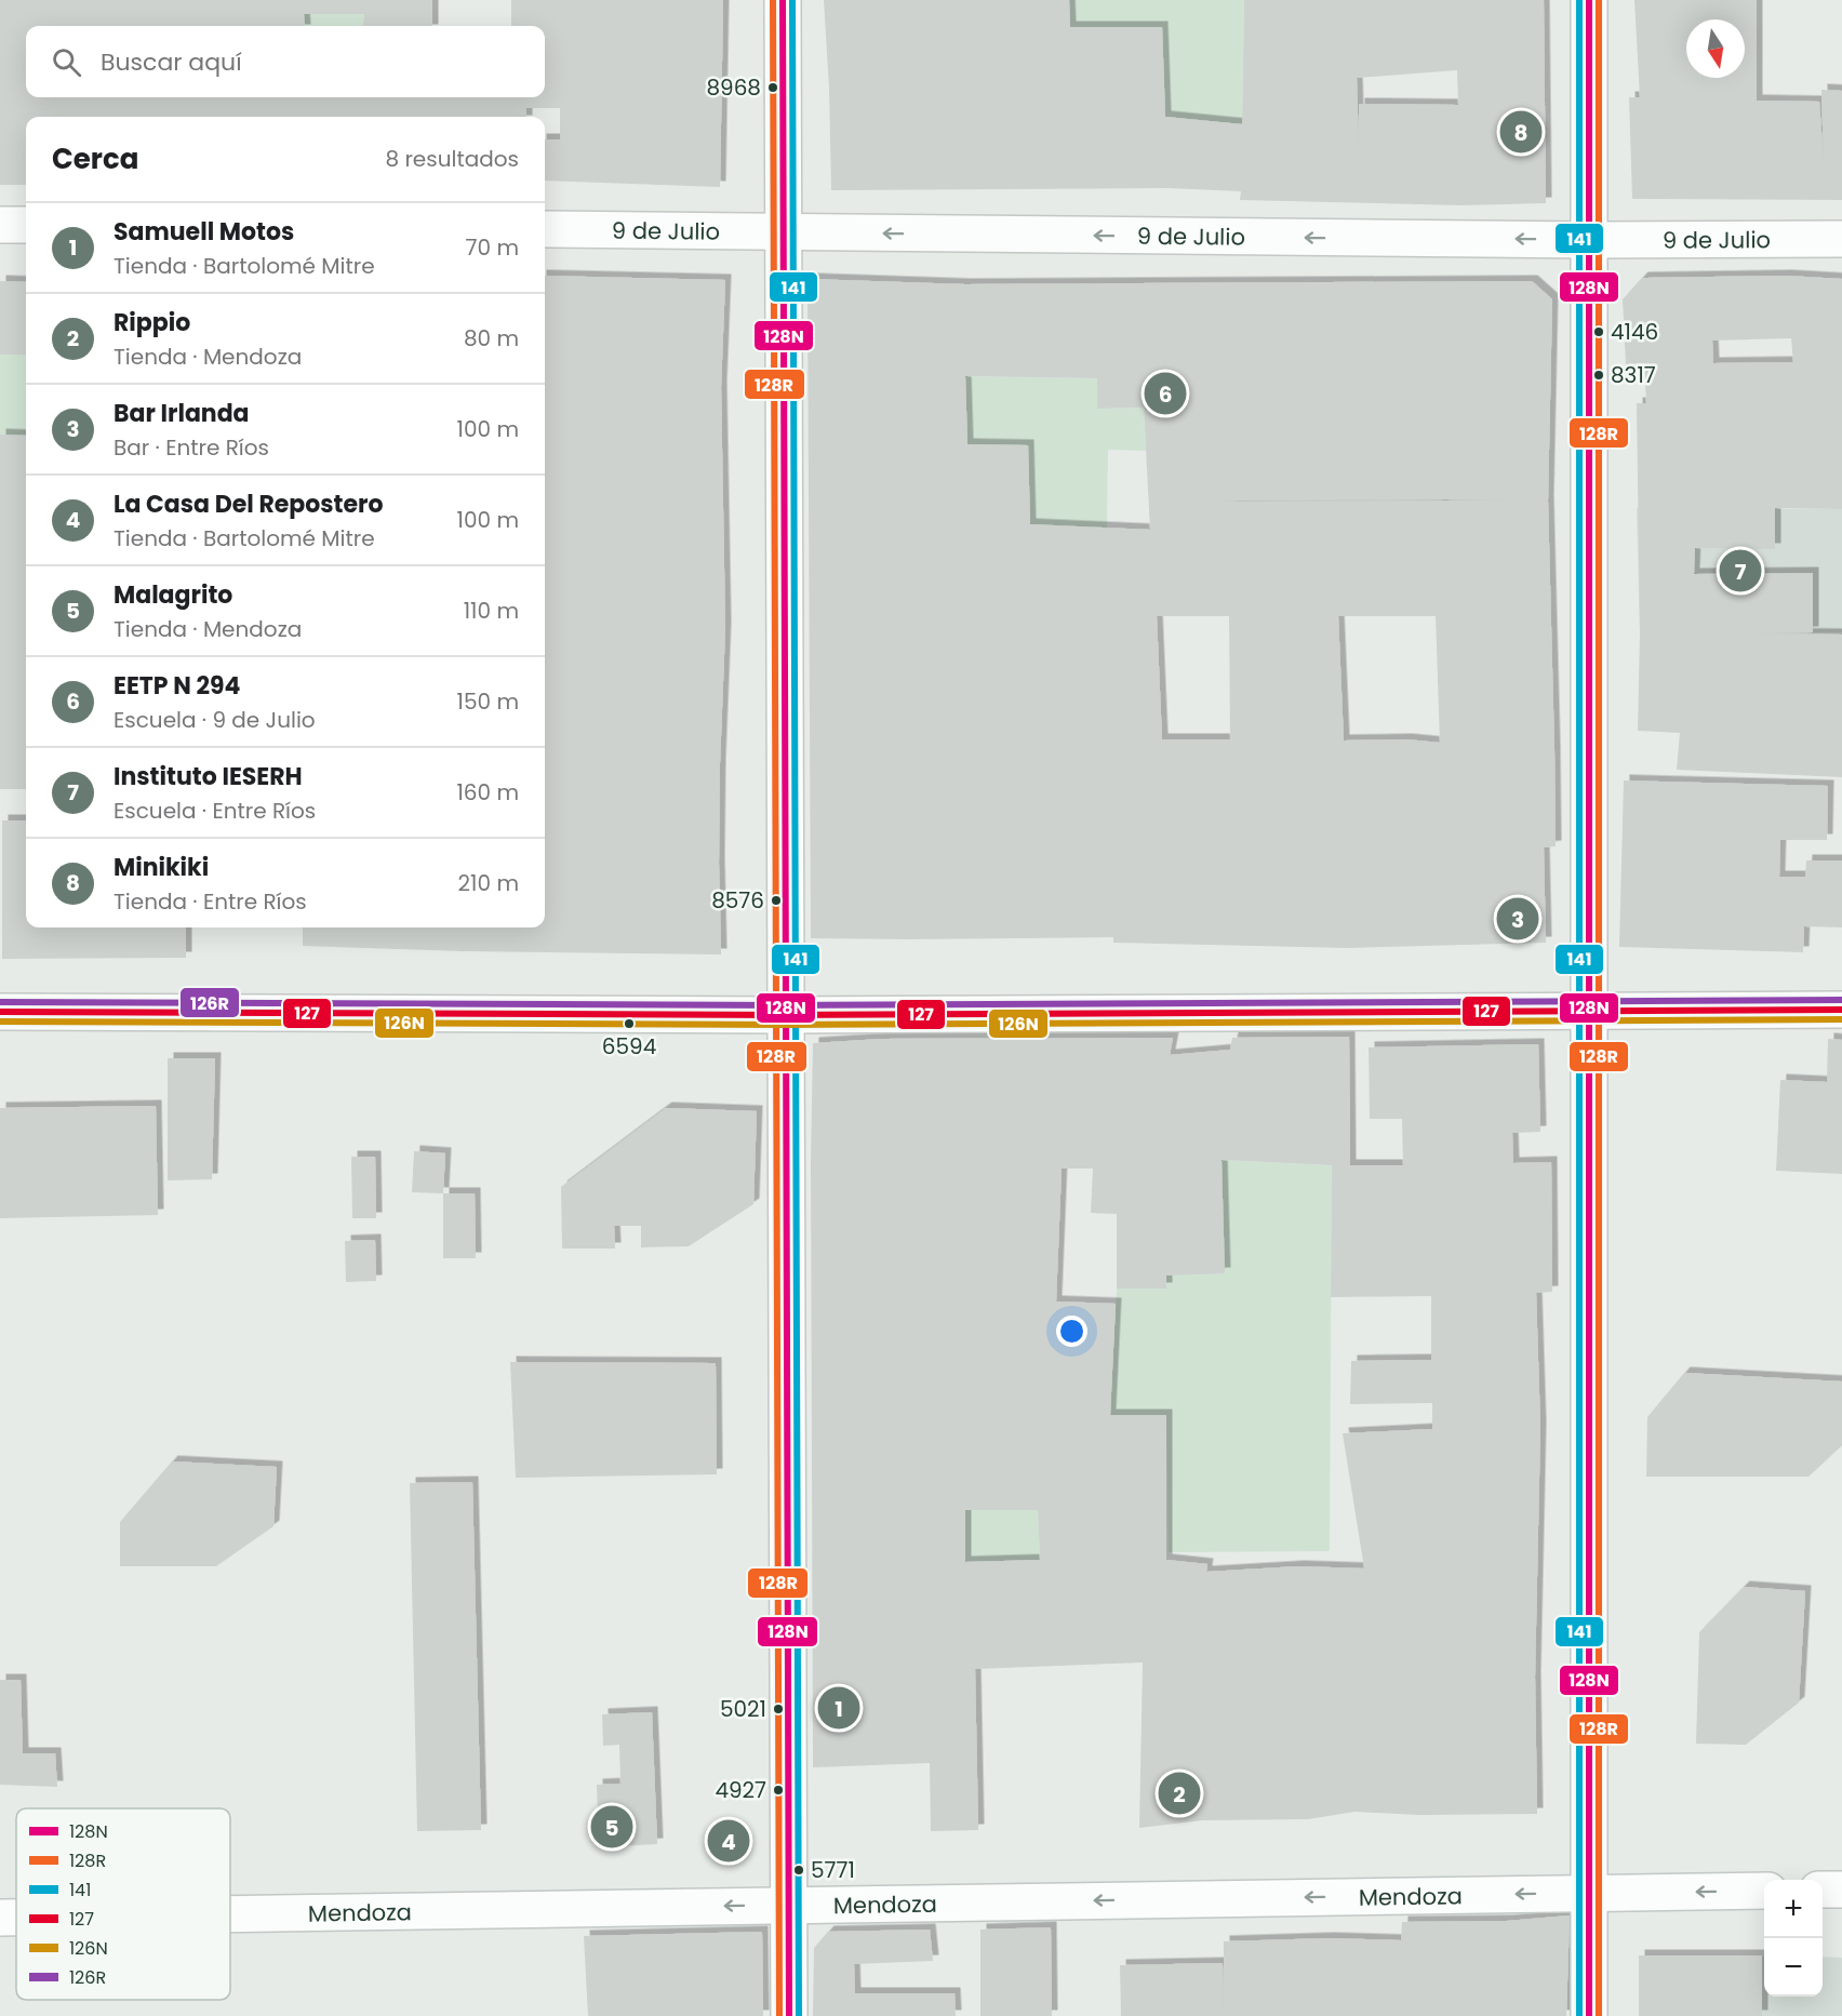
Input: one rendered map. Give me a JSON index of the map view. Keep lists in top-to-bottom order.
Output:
{
  "streets": {
    "street": ["9 de Julio", "Mendoza"]
  },
  "one_way": ["9 de Julio", "Mendoza"],
  "places": [
    "8968",
    "4146",
    "8317",
    "8576",
    "6594",
    "5021",
    "4927",
    "5771"
  ],
  "lines": [
    "transit line 128N",
    "transit line 128R",
    "transit line 141",
    "transit line 126R",
    "transit line 127",
    "transit line 126N"
  ],
  "legend": [
    "128N",
    "128R",
    "141",
    "127",
    "126N",
    "126R"
  ],
  "north": "bottom",
  "page": {
    "search": "Buscar aquí",
    "pins": [
      "8",
      "6",
      "7",
      "3",
      "1",
      "2",
      "5",
      "4"
    ],
    "heading": ["Cerca", "8 resultados"],
    "list": [
      {
        "mark": "1",
        "name": "Samuell Motos",
        "note": "Tienda · Bartolomé Mitre",
        "value": "70 m"
      },
      {
        "mark": "2",
        "name": "Rippio",
        "note": "Tienda · Mendoza",
        "value": "80 m"
      },
      {
        "mark": "3",
        "name": "Bar Irlanda",
        "note": "Bar · Entre Ríos",
        "value": "100 m"
      },
      {
        "mark": "4",
        "name": "La Casa Del Repostero",
        "note": "Tienda · Bartolomé Mitre",
        "value": "100 m"
      },
      {
        "mark": "5",
        "name": "Malagrito",
        "note": "Tienda · Mendoza",
        "value": "110 m"
      },
      {
        "mark": "6",
        "name": "EETP N 294",
        "note": "Escuela · 9 de Julio",
        "value": "150 m"
      },
      {
        "mark": "7",
        "name": "Instituto IESERH",
        "note": "Escuela · Entre Ríos",
        "value": "160 m"
      },
      {
        "mark": "8",
        "name": "Minikiki",
        "note": "Tienda · Entre Ríos",
        "value": "210 m"
      }
    ],
    "map_buttons": ["+", "−"]
  }
}
